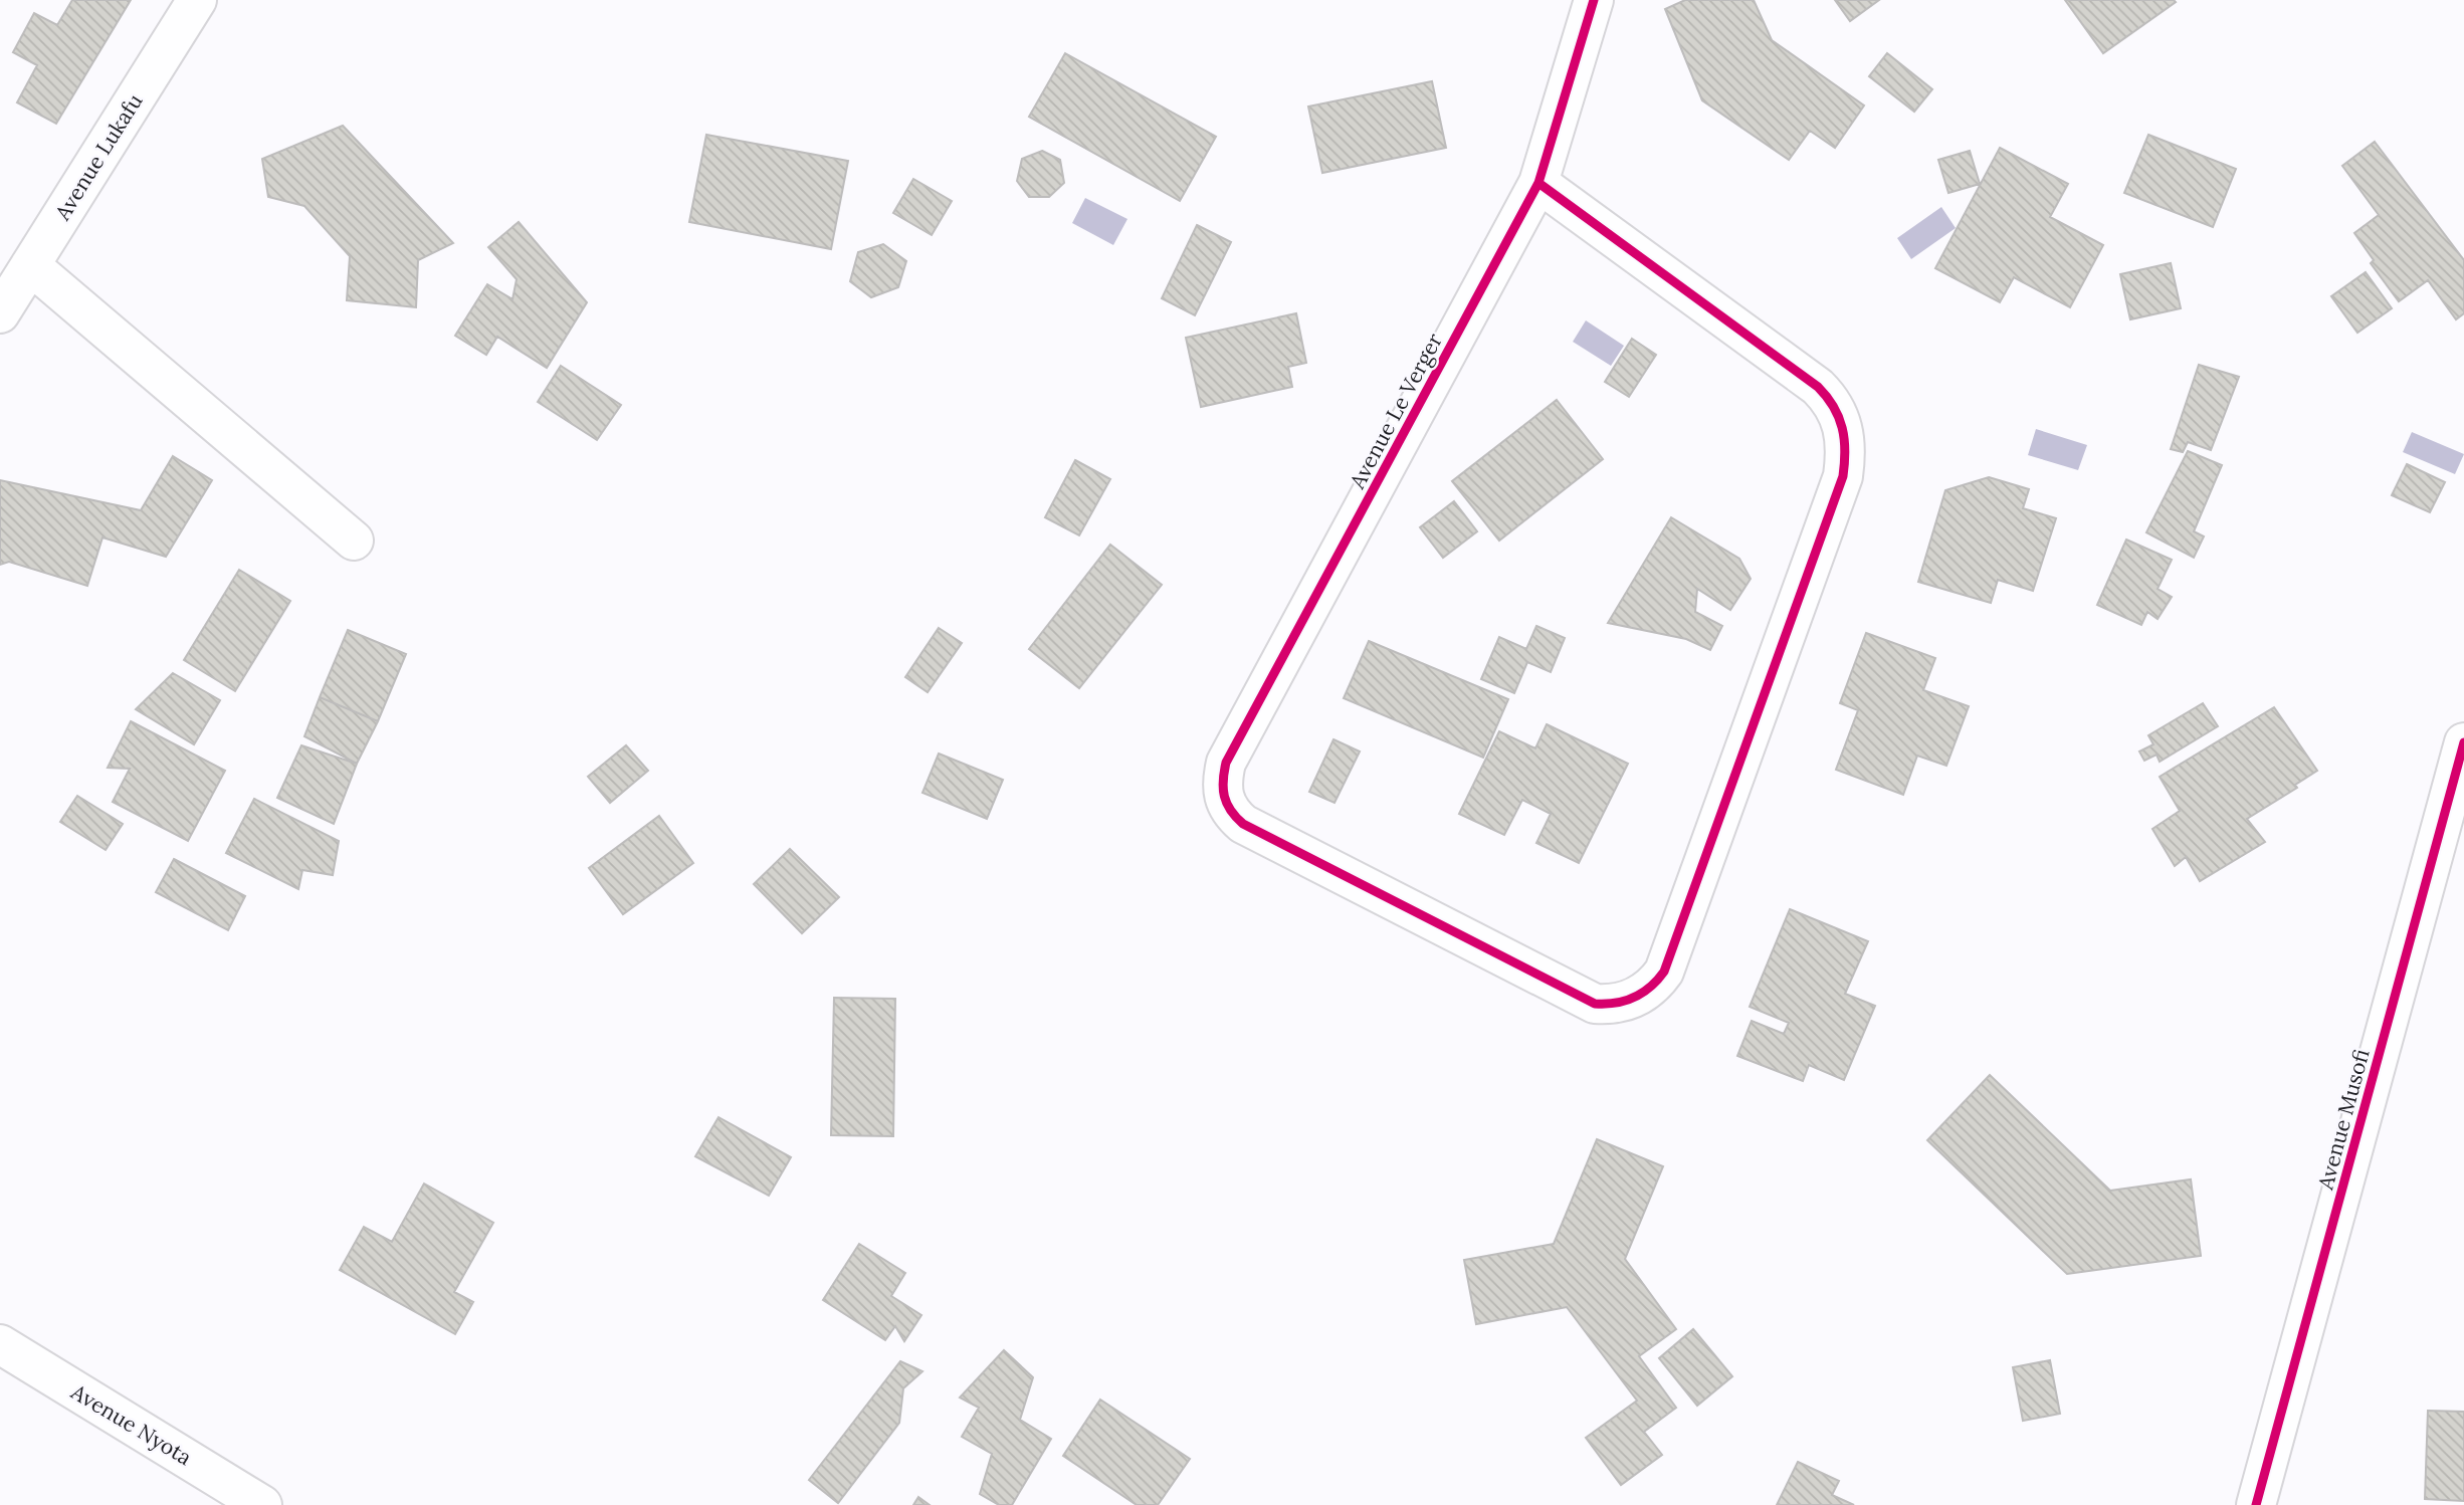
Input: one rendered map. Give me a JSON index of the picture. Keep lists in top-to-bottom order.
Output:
{
  "streets": {
    "street": [
      "Avenue Lukafu",
      "Avenue Le Verger",
      "Avenue Musofi",
      "Avenue Nyota"
    ]
  }
}
